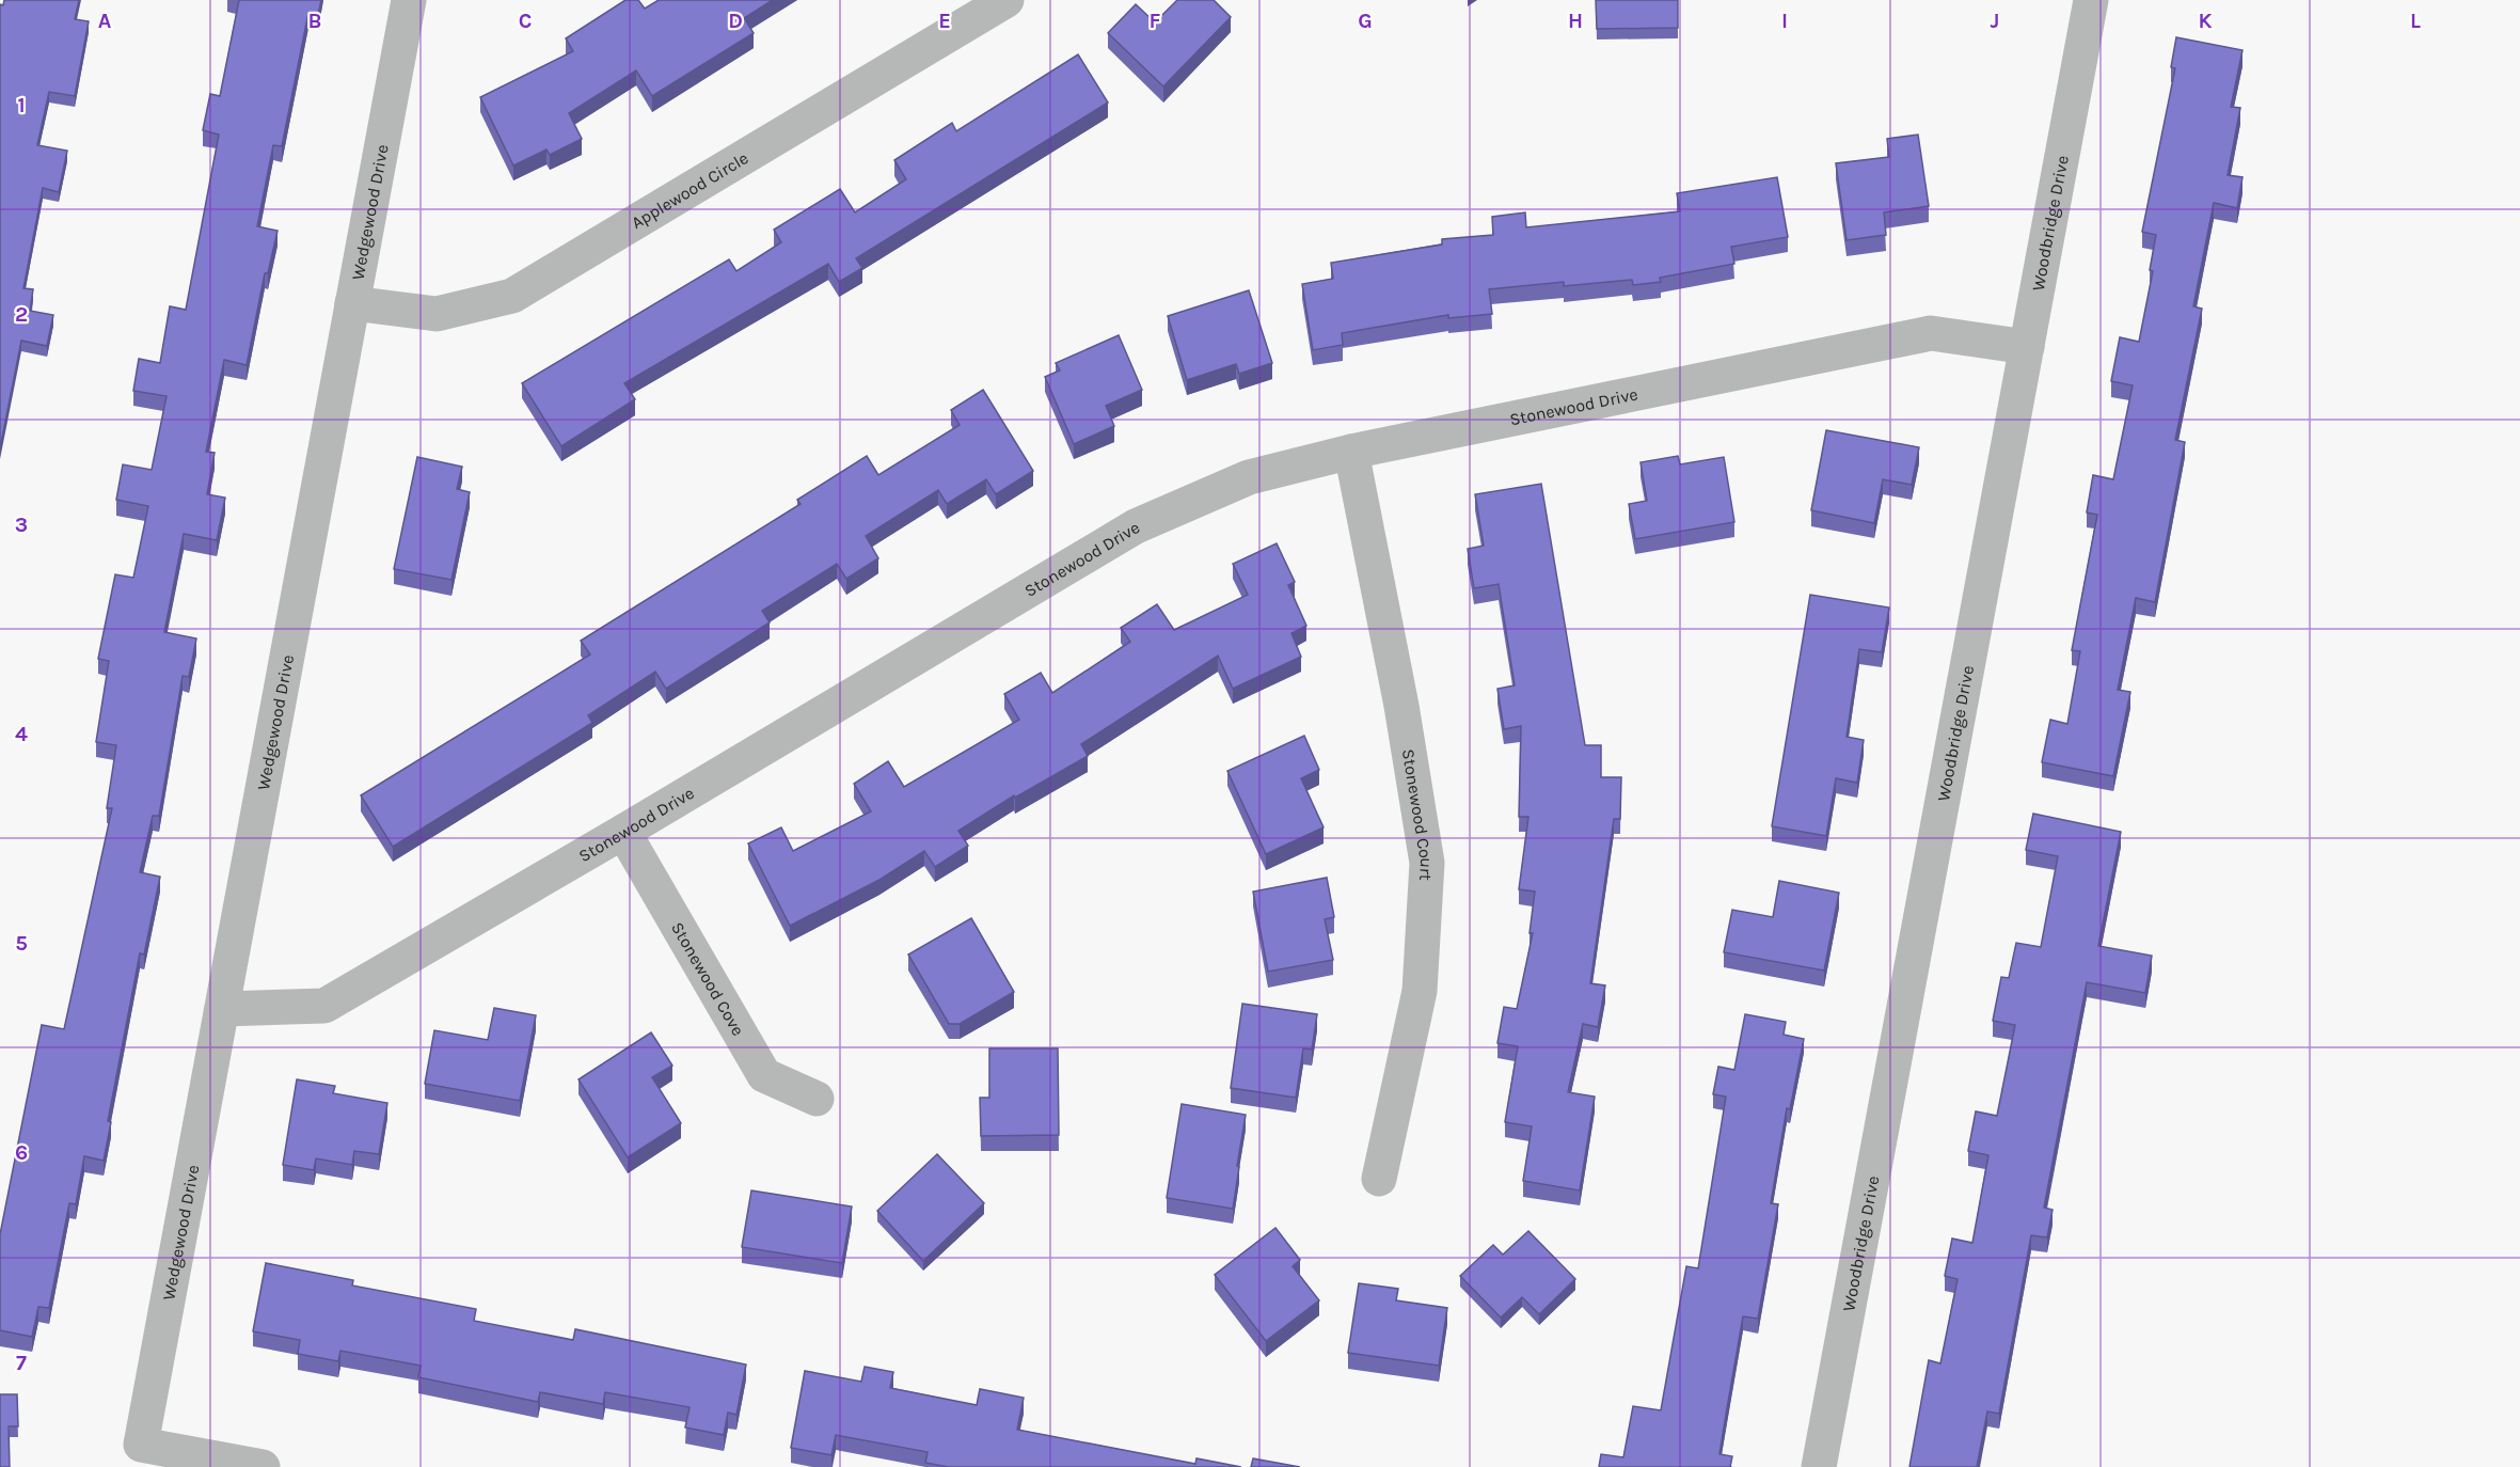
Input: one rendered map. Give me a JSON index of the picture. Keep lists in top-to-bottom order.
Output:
{
  "streets": {
    "street": [
      "Applewood Circle",
      "Wedgewood Drive",
      "Woodbridge Drive",
      "Stonewood Drive",
      "Stonewood Court",
      "Stonewood Cove"
    ]
  },
  "crossings": [
    ["Applewood Circle", "Wedgewood Drive"],
    ["Wedgewood Drive", "Stonewood Drive"],
    ["Woodbridge Drive", "Stonewood Drive"],
    ["Stonewood Drive", "Stonewood Court"],
    ["Stonewood Drive", "Stonewood Cove"]
  ],
  "grid": {
    "columns": [
      "A",
      "B",
      "C",
      "D",
      "E",
      "F",
      "G",
      "H",
      "I",
      "J",
      "K",
      "L"
    ],
    "rows": [
      "1",
      "2",
      "3",
      "4",
      "5",
      "6",
      "7"
    ]
  }
}
